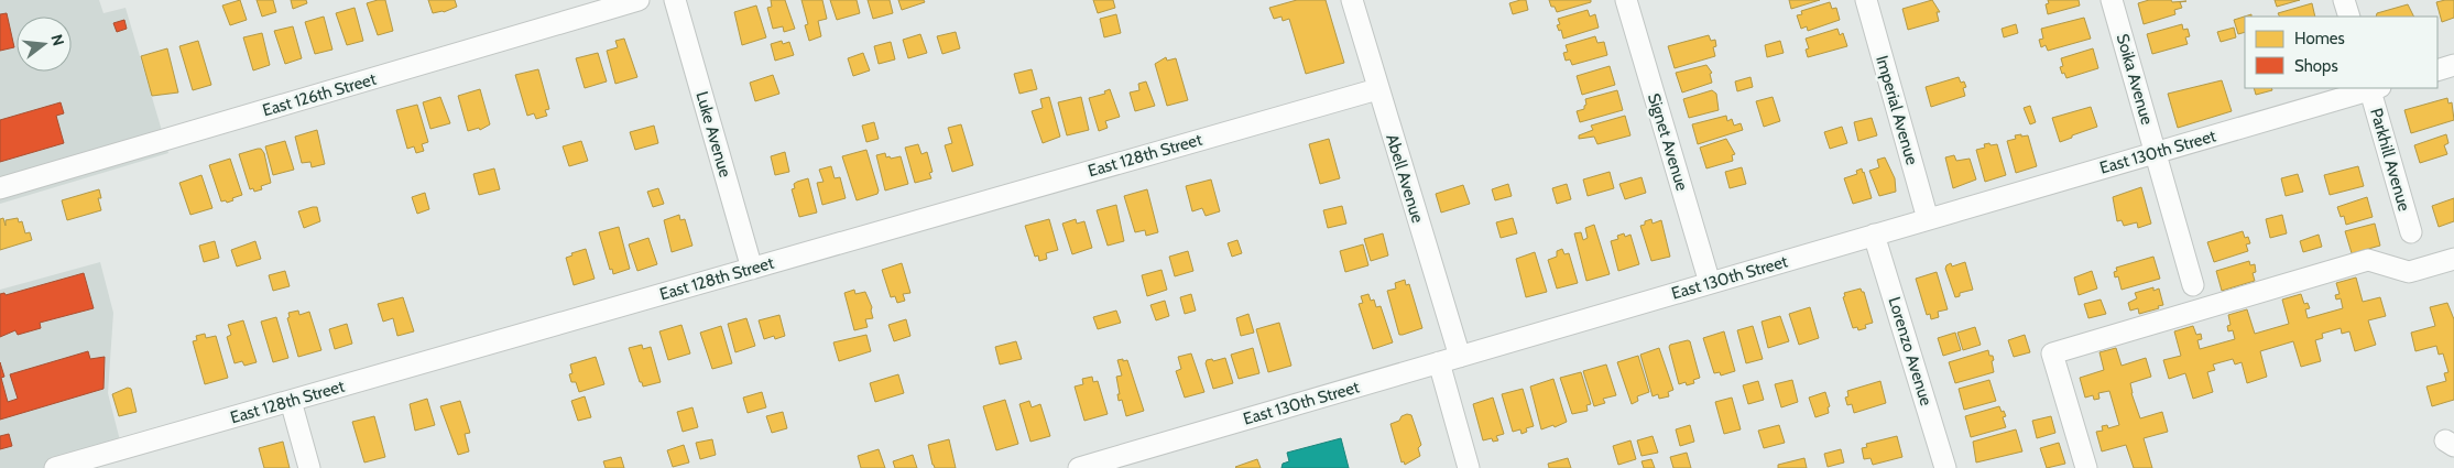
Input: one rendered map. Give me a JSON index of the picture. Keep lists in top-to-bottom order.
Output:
{
  "streets": {
    "street": [
      "Soika Avenue",
      "East 126th Street",
      "Imperial Avenue",
      "Luke Avenue",
      "Signet Avenue",
      "East 130th Street",
      "East 128th Street",
      "Parkhill Avenue",
      "Abell Avenue",
      "Lorenzo Avenue"
    ]
  },
  "crossings": [
    ["Soika Avenue", "East 130th Street"],
    ["Imperial Avenue", "East 130th Street"],
    ["Luke Avenue", "East 128th Street"],
    ["Signet Avenue", "East 130th Street"],
    ["East 130th Street", "Parkhill Avenue"],
    ["East 130th Street", "Abell Avenue"],
    ["East 130th Street", "Lorenzo Avenue"],
    ["East 128th Street", "Abell Avenue"]
  ],
  "legend": ["Homes", "Shops"],
  "north": "right"
}
